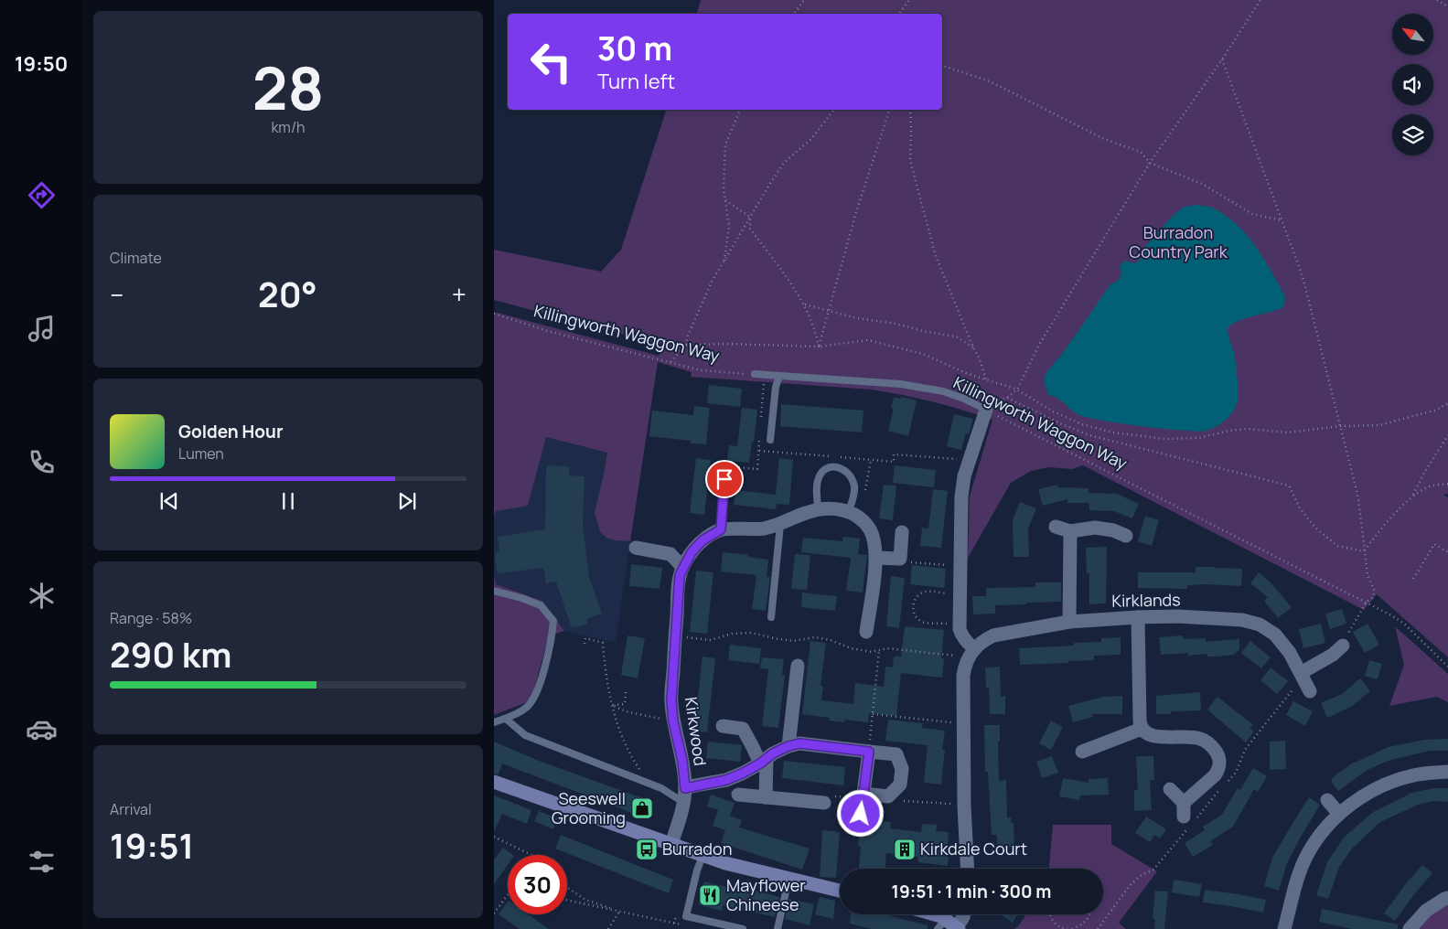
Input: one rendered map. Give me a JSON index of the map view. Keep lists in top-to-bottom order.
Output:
{
  "streets": {
    "street": ["Kirklands", "Kirkwood"],
    "lane": ["Killingworth Waggon Way"]
  },
  "parks": ["Burradon Country Park"],
  "places": {
    "shop": ["Seeswell Grooming"],
    "bus stop": ["Burradon"],
    "building": ["Kirkdale Court"],
    "restaurant": ["Mayflower Chineese"]
  },
  "north": "top left",
  "page": {
    "tabs": "19:50",
    "tile": [
      ["28", "km/h"],
      "Climate",
      ["Range · 58%", "290 km"],
      ["Arrival", "19:51"]
    ],
    "turn": ["30 m", "Turn left"],
    "heat": ["−", "20°", "+"],
    "song": ["Golden Hour", "Lumen"],
    "limit": "30",
    "trip": "19:51 · 1 min · 300 m"
  }
}
